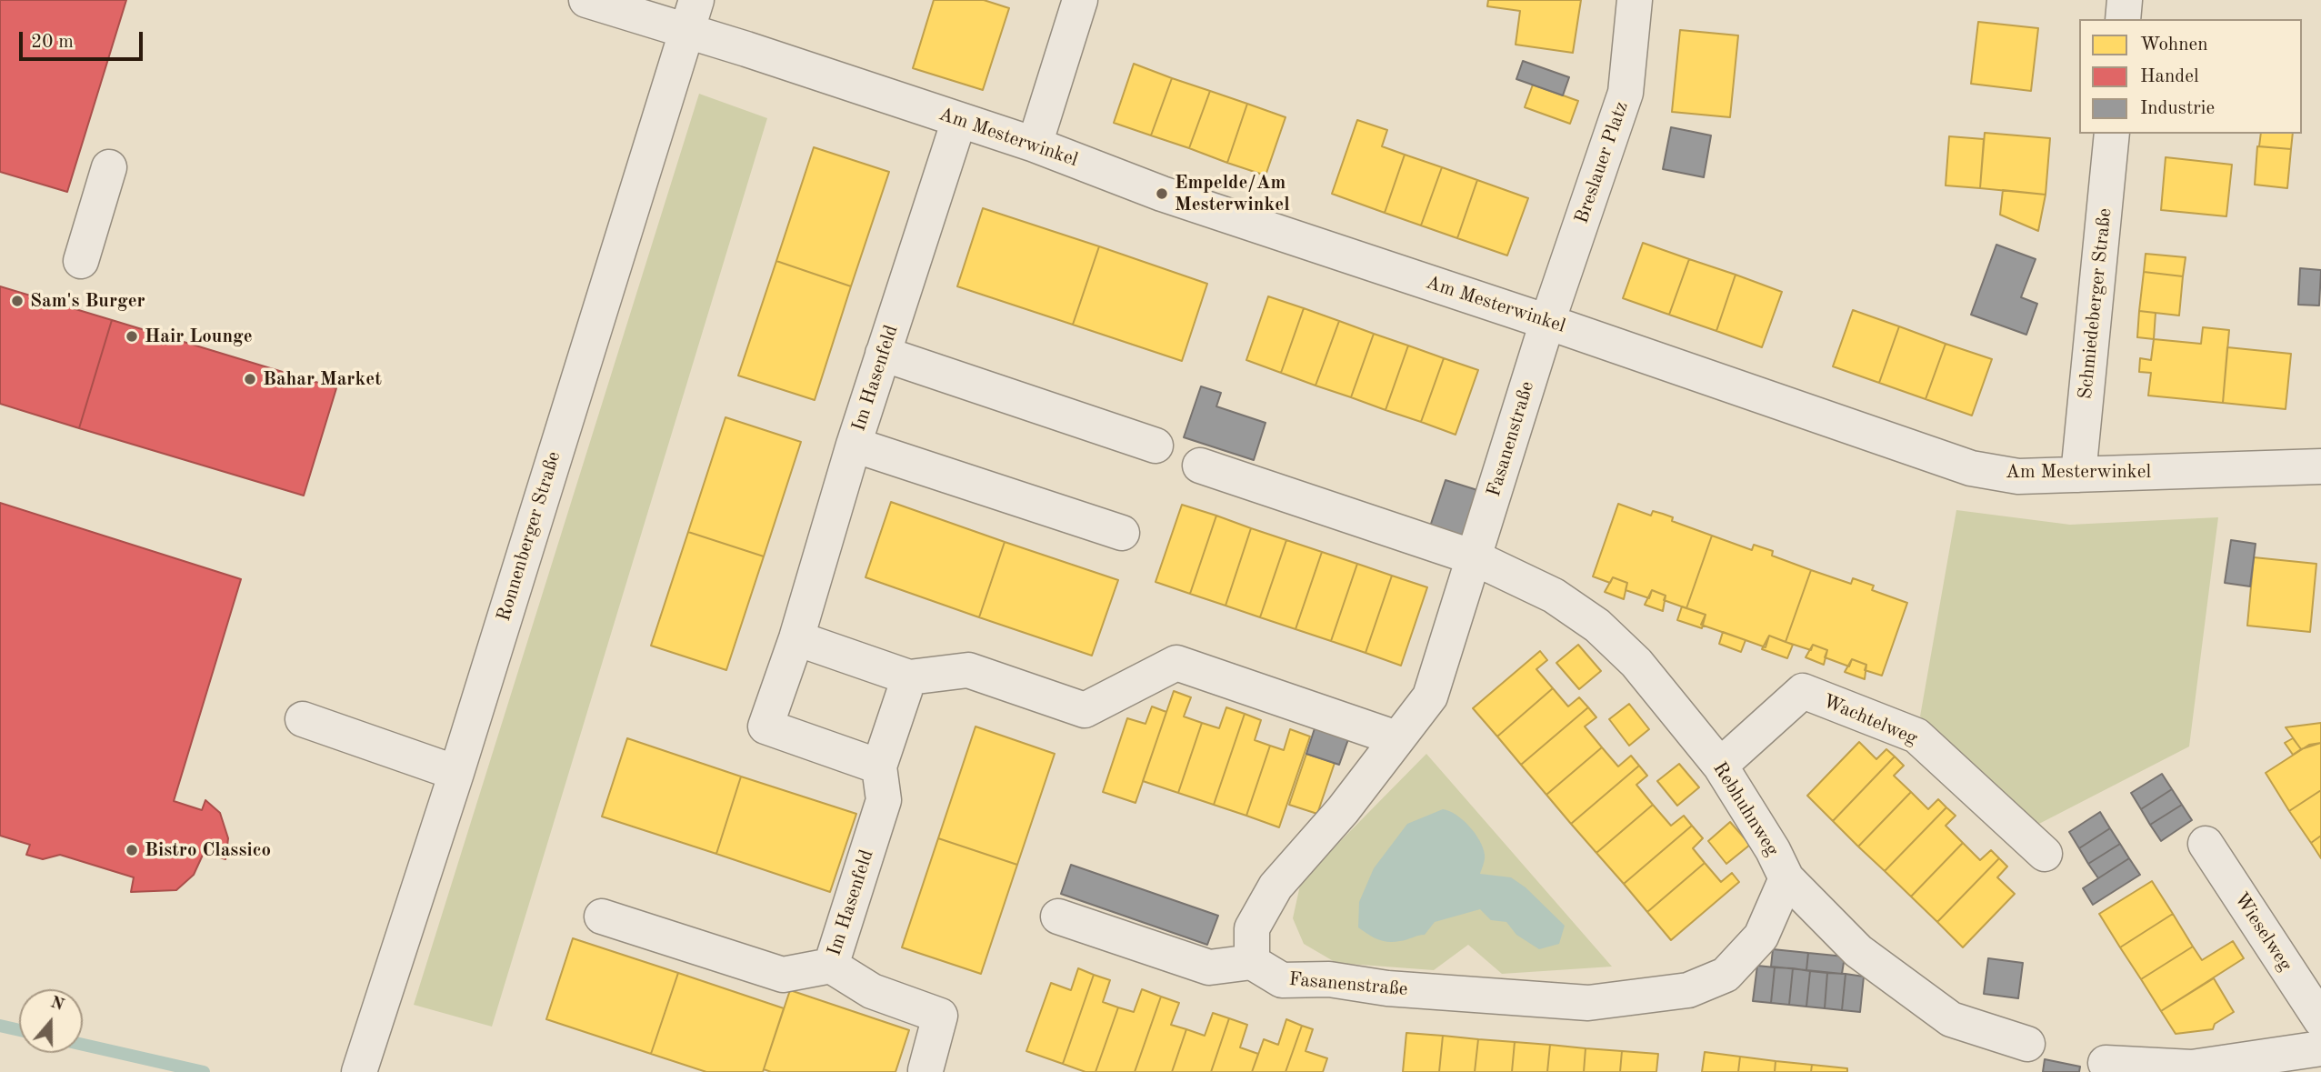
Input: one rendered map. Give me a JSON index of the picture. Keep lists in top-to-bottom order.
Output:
{
  "streets": {
    "street": [
      "Am Mesterwinkel",
      "Breslauer Platz",
      "Schmiedeberger Straße",
      "Im Hasenfeld",
      "Fasanenstraße",
      "Ronnenberger Straße",
      "Wachtelweg",
      "Rebhuhnweg",
      "Wieselweg"
    ]
  },
  "crossings": [
    ["Am Mesterwinkel", "Breslauer Platz"],
    ["Am Mesterwinkel", "Schmiedeberger Straße"],
    ["Am Mesterwinkel", "Im Hasenfeld"],
    ["Am Mesterwinkel", "Fasanenstraße"],
    ["Am Mesterwinkel", "Ronnenberger Straße"],
    ["Breslauer Platz", "Fasanenstraße"],
    ["Fasanenstraße", "Rebhuhnweg"],
    ["Wachtelweg", "Rebhuhnweg"]
  ],
  "places": [
    "Empelde/Am Mesterwinkel",
    "Sam's Burger",
    "Hair Lounge",
    "Bahar Market",
    "Bistro Classico"
  ],
  "legend": ["Wohnen", "Handel", "Industrie"],
  "scale_bar": "20 m",
  "north": "top"
}
